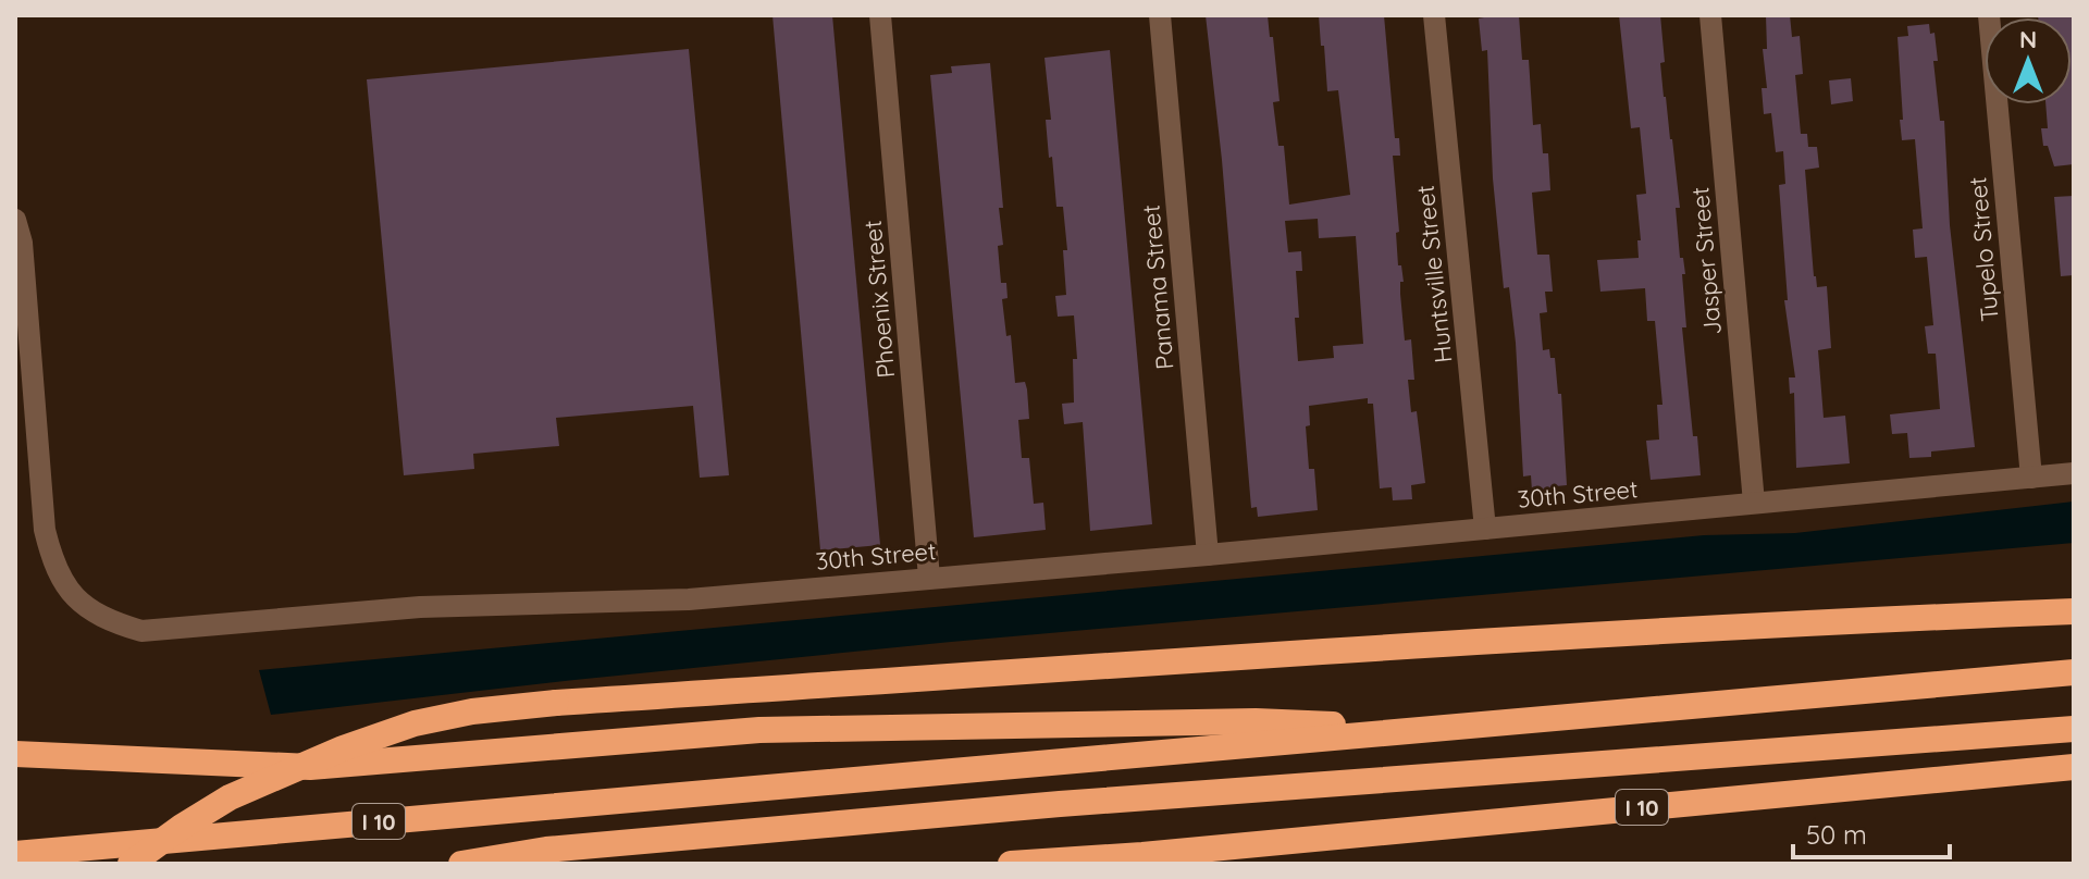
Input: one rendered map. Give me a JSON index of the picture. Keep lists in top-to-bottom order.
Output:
{
  "streets": {
    "highway": ["I 10"],
    "street": [
      "Tupelo Street",
      "Jasper Street",
      "Huntsville Street",
      "Panama Street",
      "Phoenix Street",
      "30th Street"
    ]
  },
  "crossings": [
    ["Tupelo Street", "30th Street"],
    ["Jasper Street", "30th Street"],
    ["Huntsville Street", "30th Street"],
    ["Panama Street", "30th Street"],
    ["Phoenix Street", "30th Street"]
  ],
  "scale_bar": "50 m",
  "north": "top"
}
